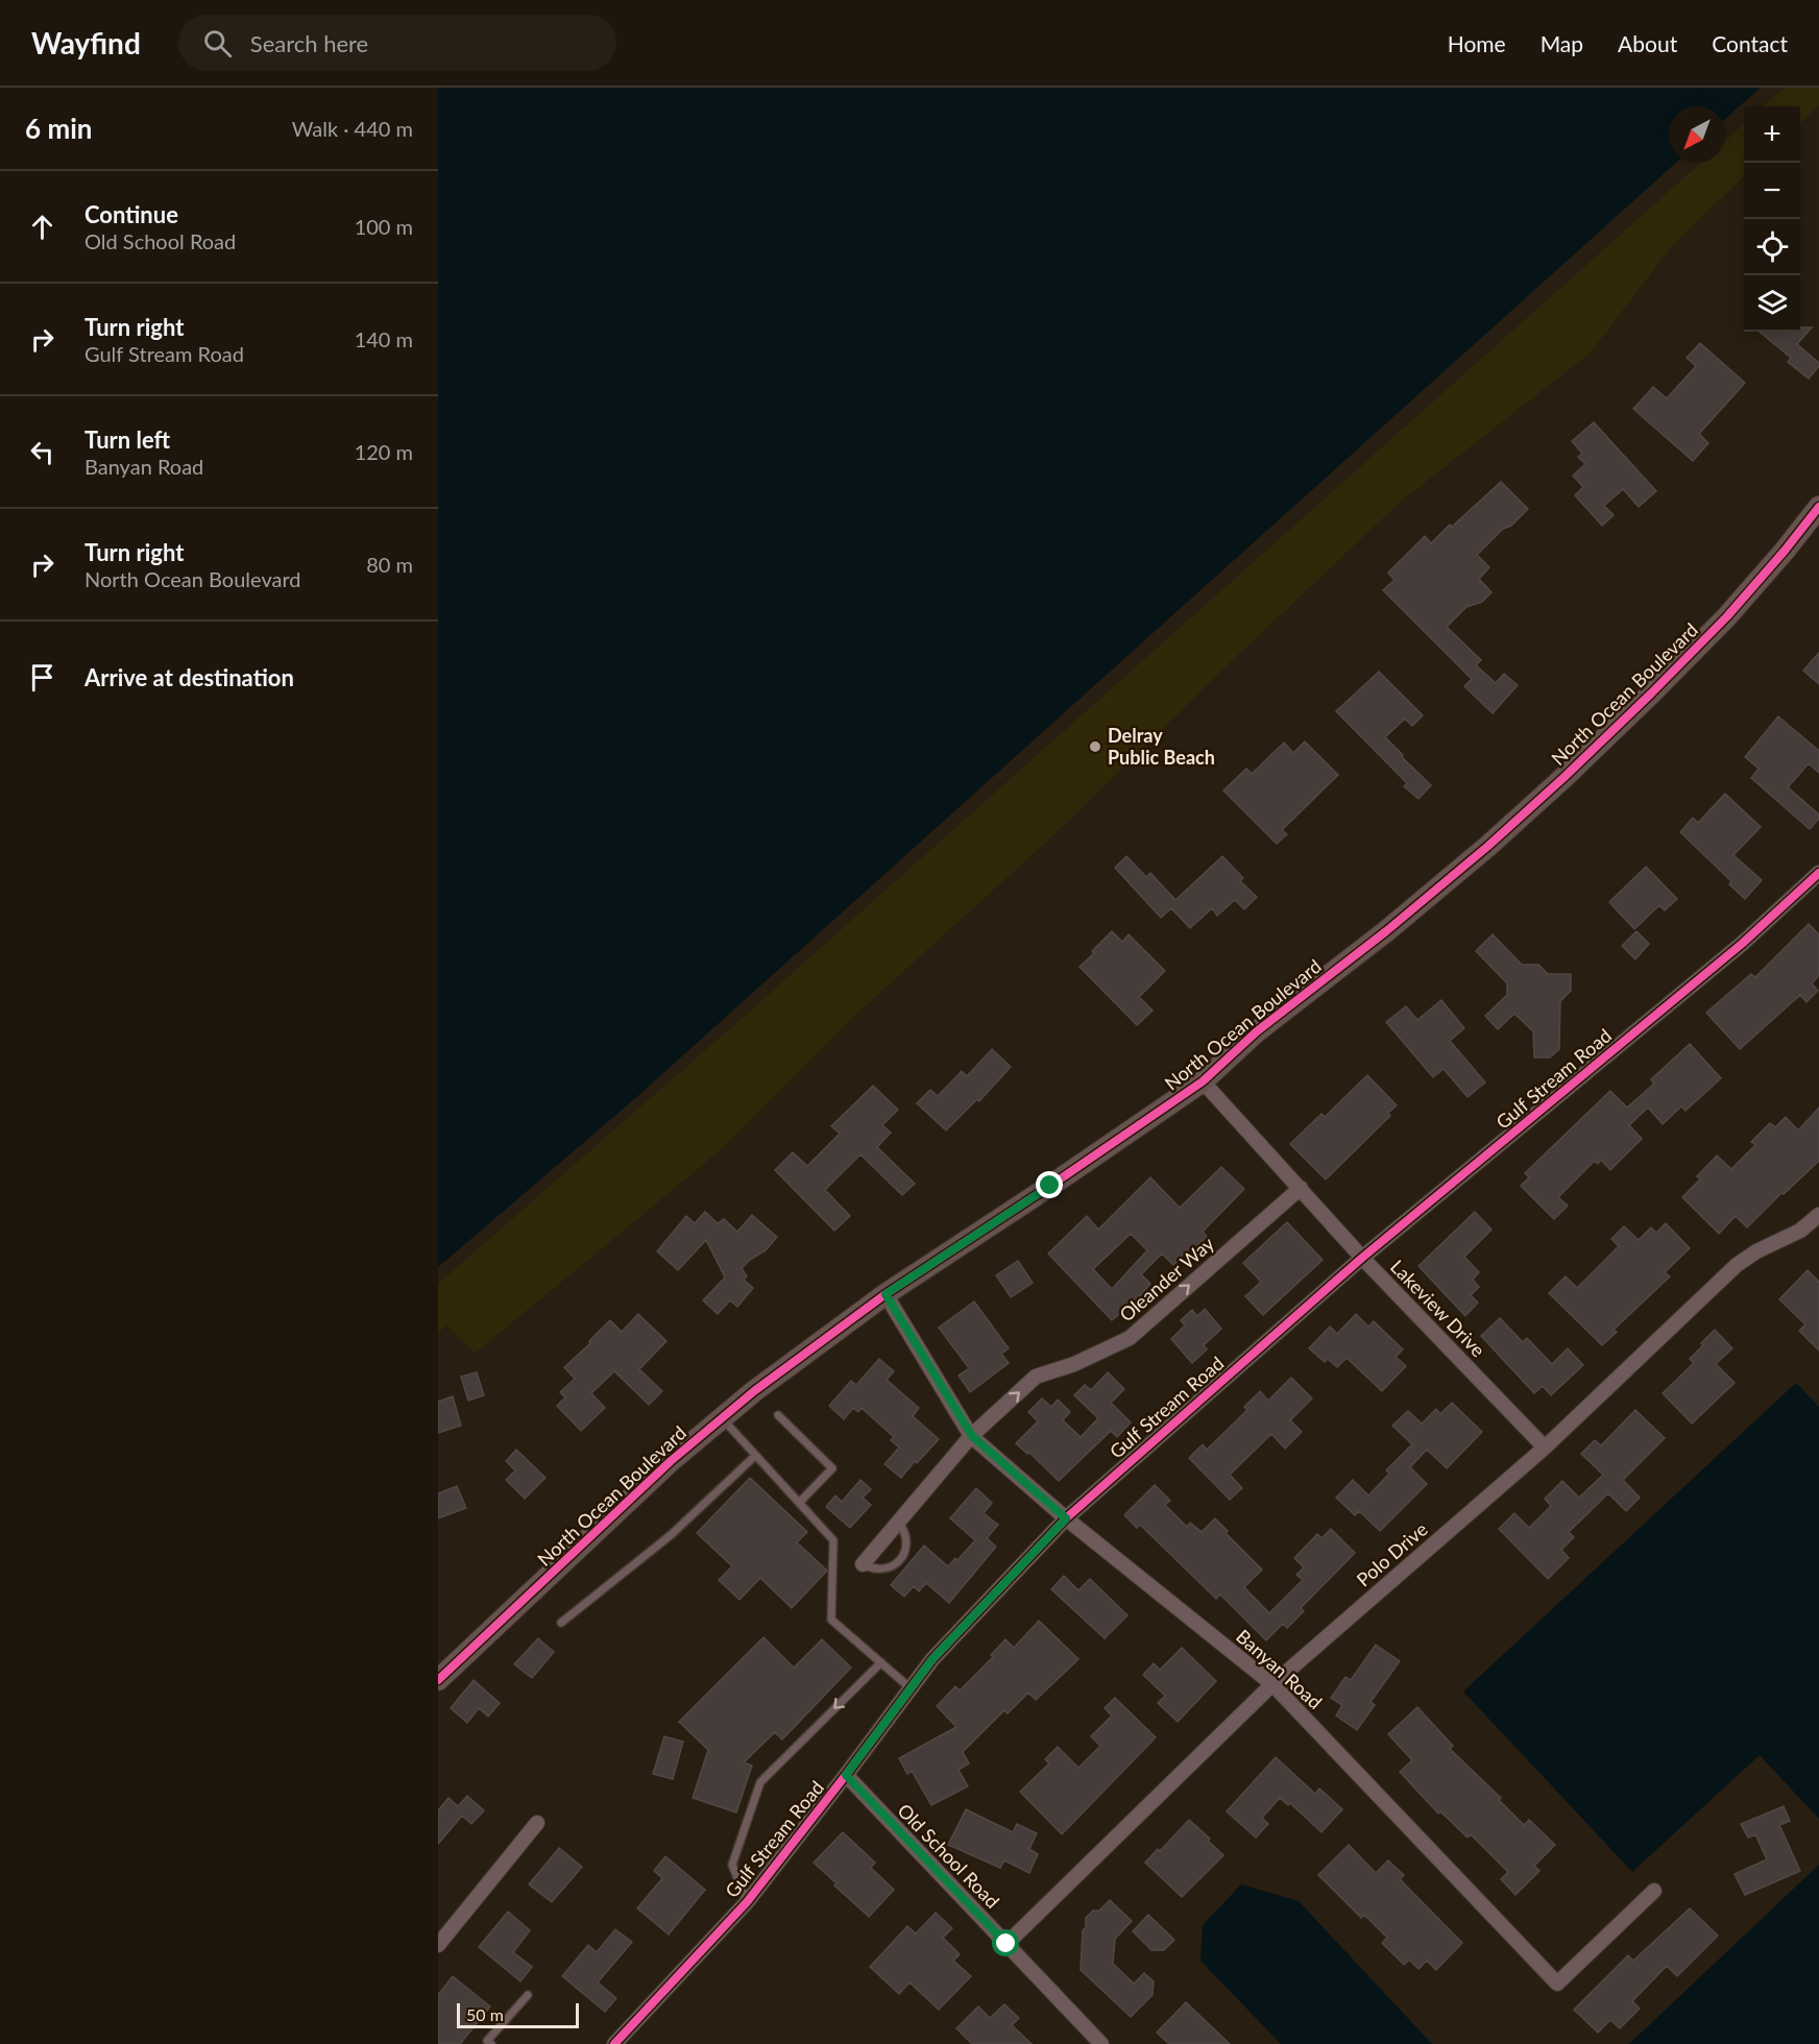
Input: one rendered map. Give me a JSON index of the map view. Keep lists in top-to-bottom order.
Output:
{
  "streets": {
    "main road": ["North Ocean Boulevard"],
    "street": [
      "Gulf Stream Road",
      "Oleander Way",
      "Lakeview Drive",
      "Polo Drive",
      "Banyan Road",
      "Old School Road"
    ]
  },
  "crossings": [
    ["North Ocean Boulevard", "Lakeview Drive"],
    ["North Ocean Boulevard", "Banyan Road"],
    ["Gulf Stream Road", "Lakeview Drive"],
    ["Gulf Stream Road", "Banyan Road"],
    ["Gulf Stream Road", "Old School Road"],
    ["Oleander Way", "Lakeview Drive"],
    ["Oleander Way", "Banyan Road"],
    ["Lakeview Drive", "Polo Drive"],
    ["Polo Drive", "Banyan Road"],
    ["Polo Drive", "Old School Road"]
  ],
  "one_way": ["Oleander Way"],
  "places": ["Delray Public Beach"],
  "scale_bar": "50 m",
  "north": "bottom left",
  "page": {
    "header": "Wayfind",
    "search": "Search here",
    "nav": [
      "Home",
      "Map",
      "About",
      "Contact"
    ],
    "heading": ["6 min", "Walk · 440 m"],
    "map_buttons": ["+", "−"],
    "list": [
      ["Continue", "Old School Road", "100 m"],
      ["Turn right", "Gulf Stream Road", "140 m"],
      ["Turn left", "Banyan Road", "120 m"],
      ["Turn right", "North Ocean Boulevard", "80 m"],
      "Arrive at destination"
    ],
    "scale": "50 m"
  }
}
